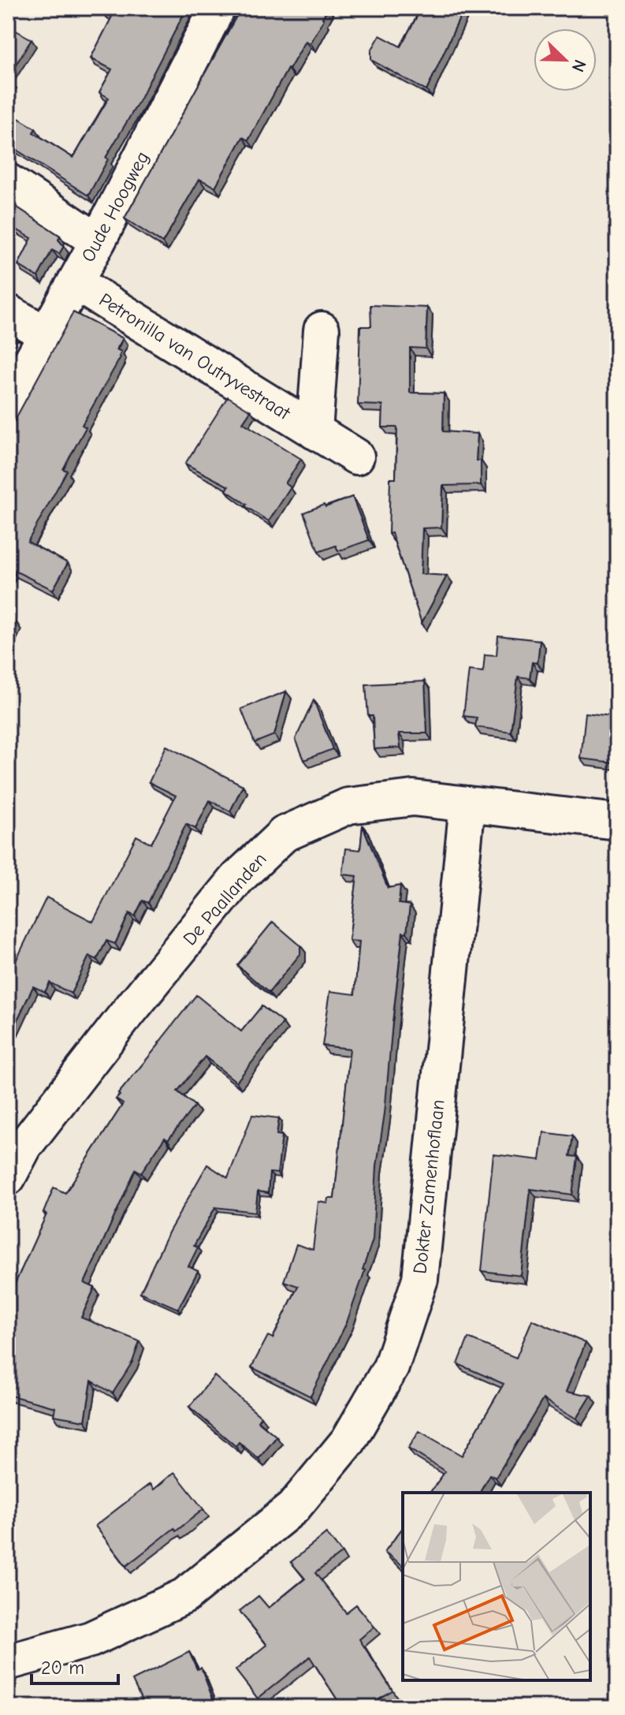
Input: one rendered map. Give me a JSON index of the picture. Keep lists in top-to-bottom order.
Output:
{
  "streets": {
    "street": [
      "Oude Hoogweg",
      "Petronilla van Outryvestraat",
      "De Paallanden",
      "Dokter Zamenhoflaan"
    ]
  },
  "crossings": [
    ["Oude Hoogweg", "Petronilla van Outryvestraat"],
    ["De Paallanden", "Dokter Zamenhoflaan"]
  ],
  "scale_bar": "20 m",
  "north": "bottom right"
}
